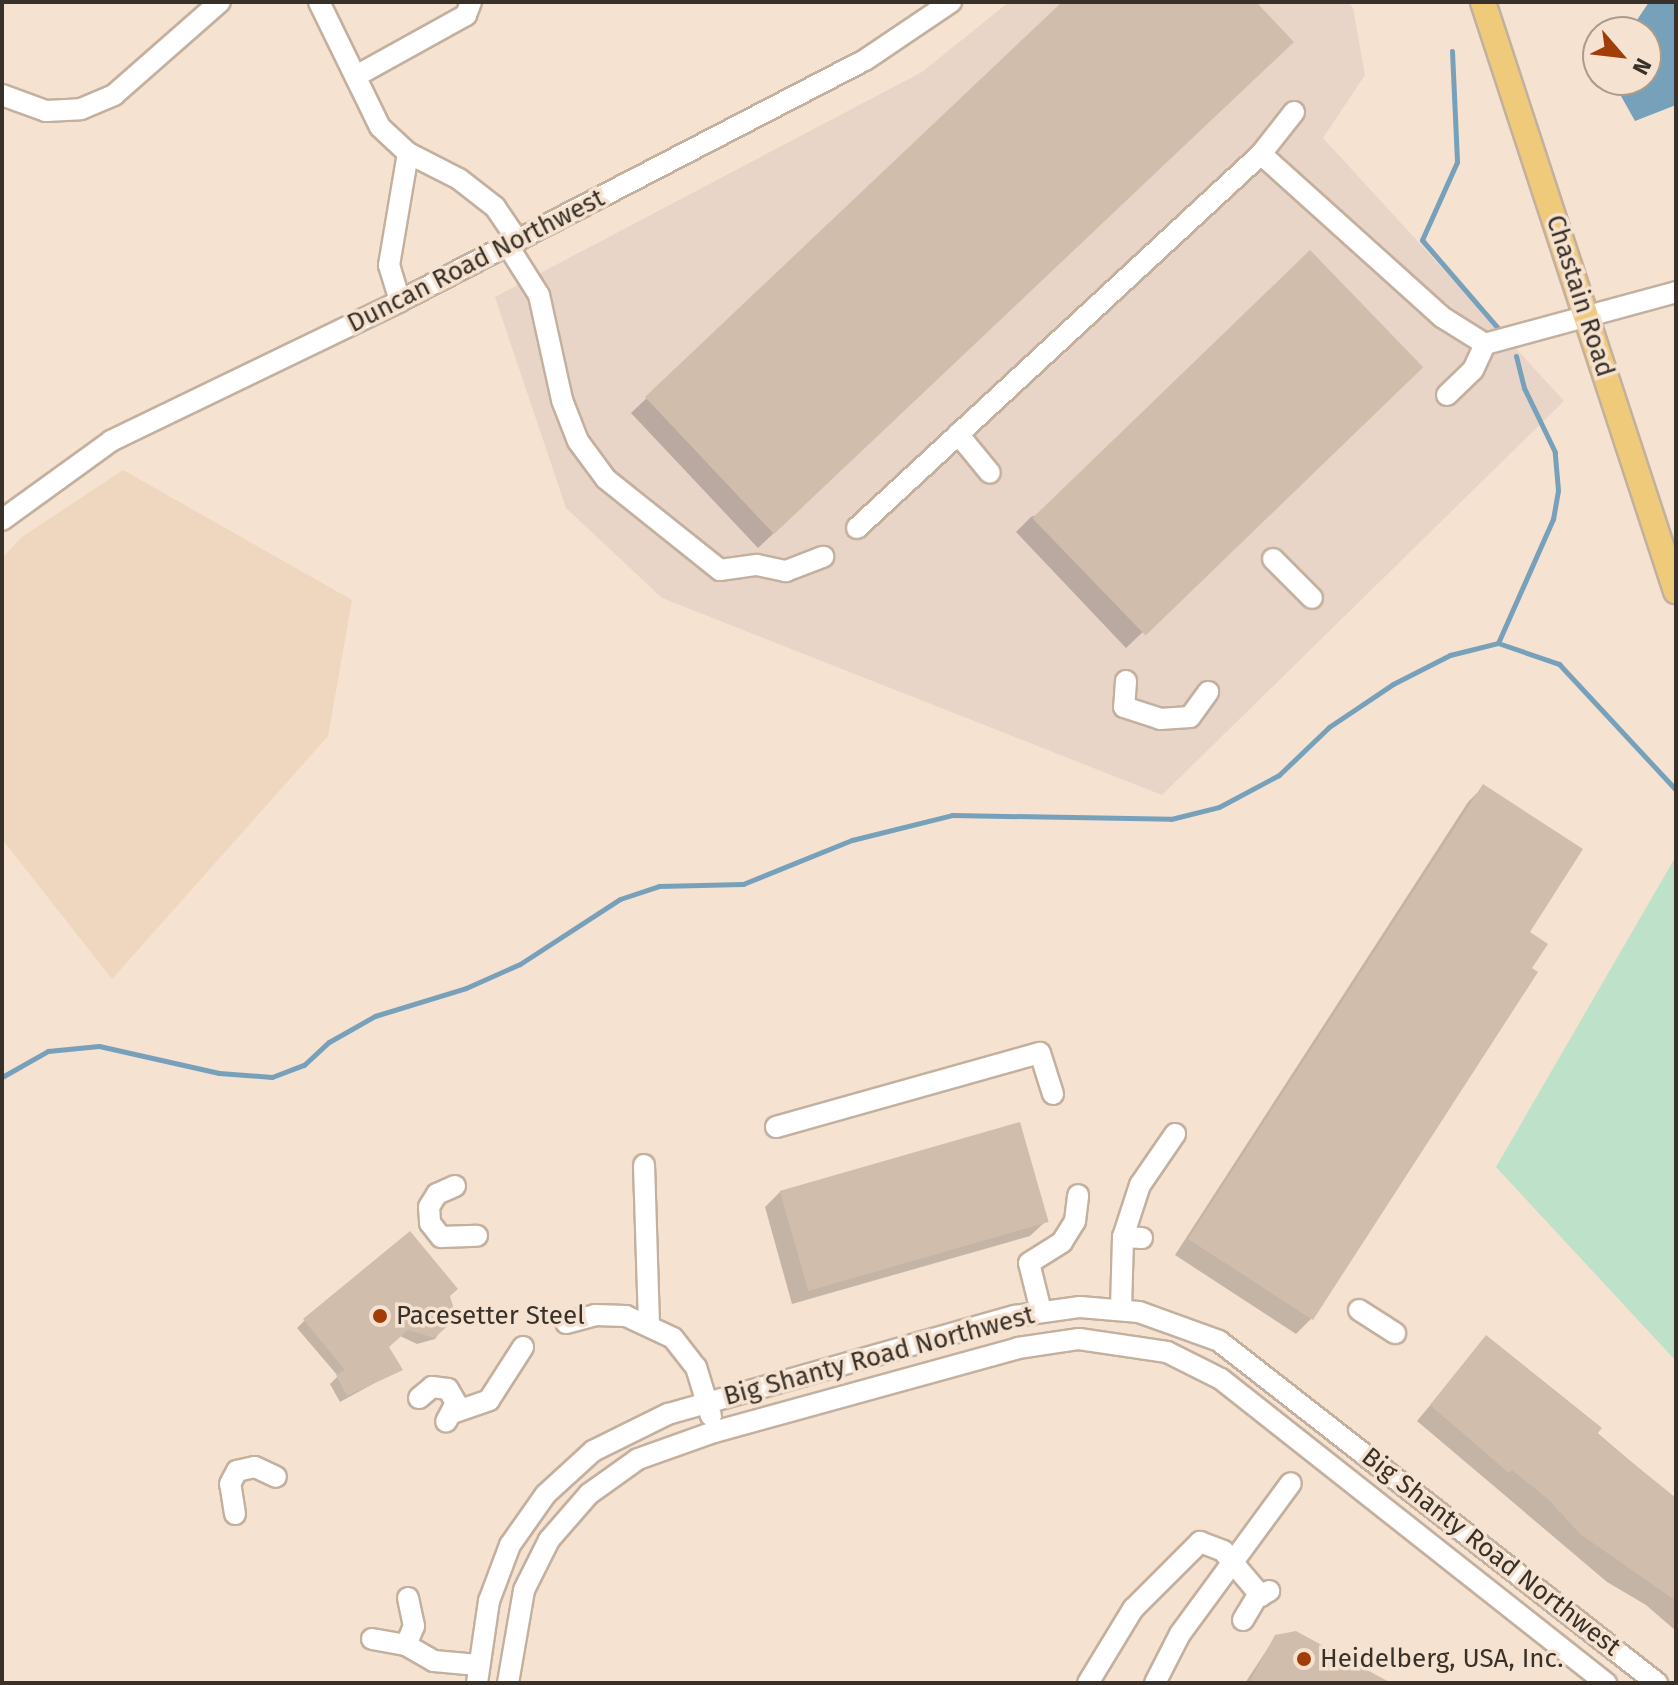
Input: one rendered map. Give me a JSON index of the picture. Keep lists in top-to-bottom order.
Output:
{
  "streets": {
    "main road": ["Chastain Road"],
    "street": ["Duncan Road Northwest", "Big Shanty Road Northwest"]
  },
  "places": ["Pacesetter Steel", "Heidelberg, USA, Inc."],
  "north": "bottom right"
}
